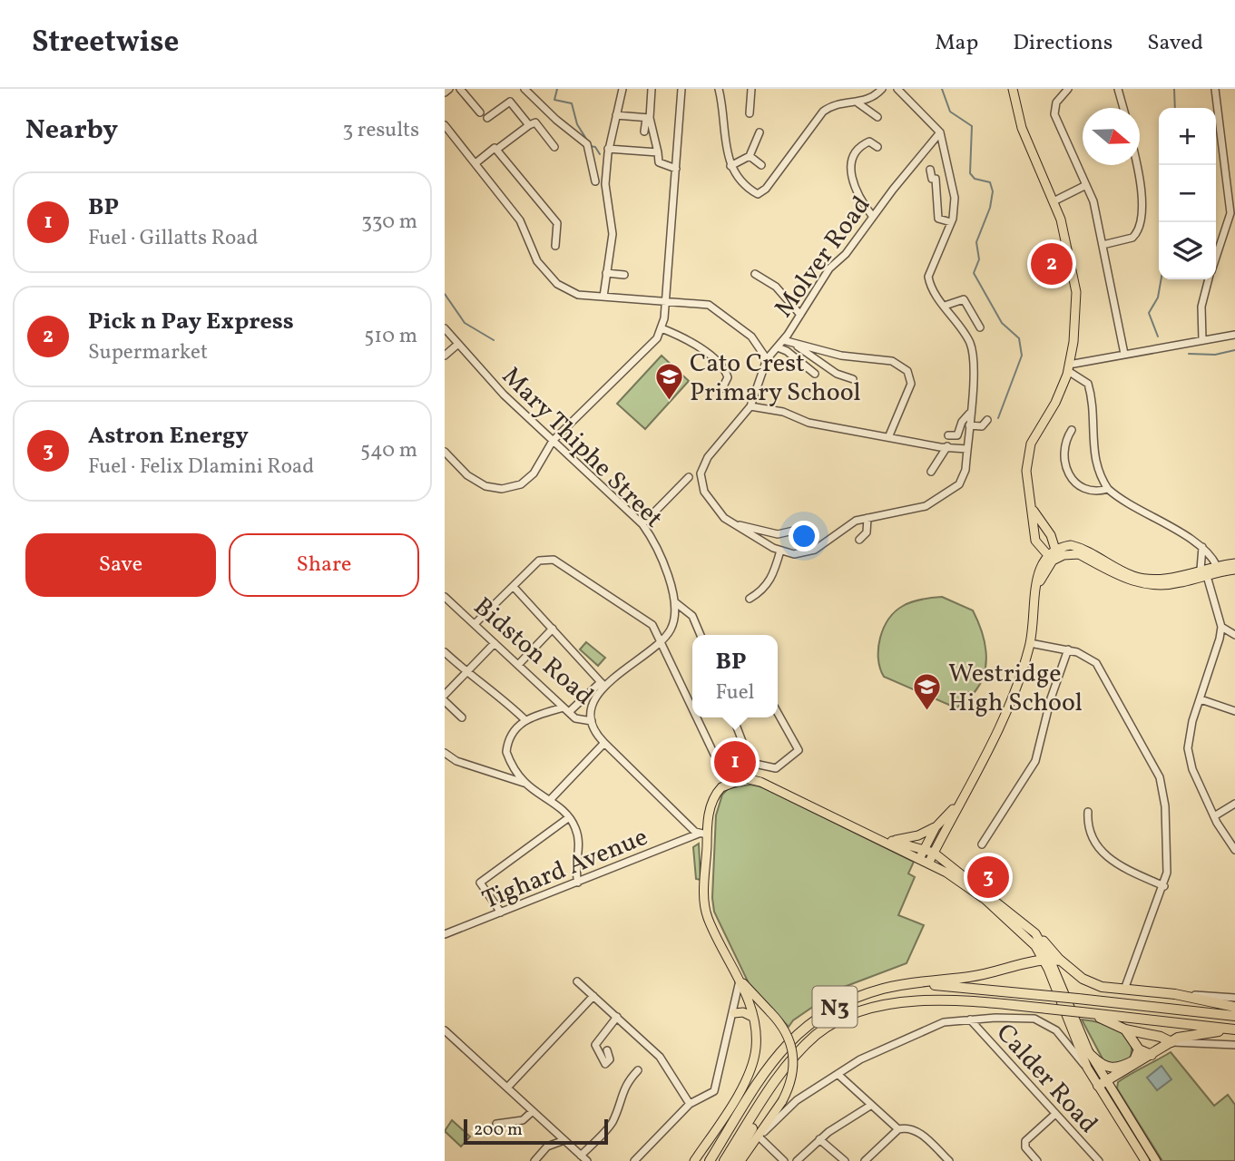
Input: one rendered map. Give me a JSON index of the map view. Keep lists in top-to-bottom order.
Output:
{
  "streets": {
    "highway": ["N3"],
    "street": [
      "Molver Road",
      "Mary Thiphe Street",
      "Bidston Road",
      "Tighard Avenue",
      "Calder Road"
    ]
  },
  "crossings": [
    ["Bidston Road", "Tighard Avenue"]
  ],
  "places": {
    "school or university": ["Cato Crest Primary School", "Westridge High School"]
  },
  "scale_bar": "200 m",
  "north": "right",
  "page": {
    "header": "Streetwise",
    "nav": ["Map", "Directions", "Saved"],
    "heading": ["Nearby", "3 results"],
    "map_buttons": ["+", "−"],
    "list": [
      {
        "mark": "1",
        "name": "BP",
        "note": "Fuel · Gillatts Road",
        "value": "330 m"
      },
      {
        "mark": "2",
        "name": "Pick n Pay Express",
        "note": "Supermarket",
        "value": "510 m"
      },
      {
        "mark": "3",
        "name": "Astron Energy",
        "note": "Fuel · Felix Dlamini Road",
        "value": "540 m"
      }
    ],
    "pins": ["2", "1", "3"],
    "buttons": ["Save", "Share"],
    "popup": ["BP", "Fuel"],
    "scale": "200 m"
  }
}
